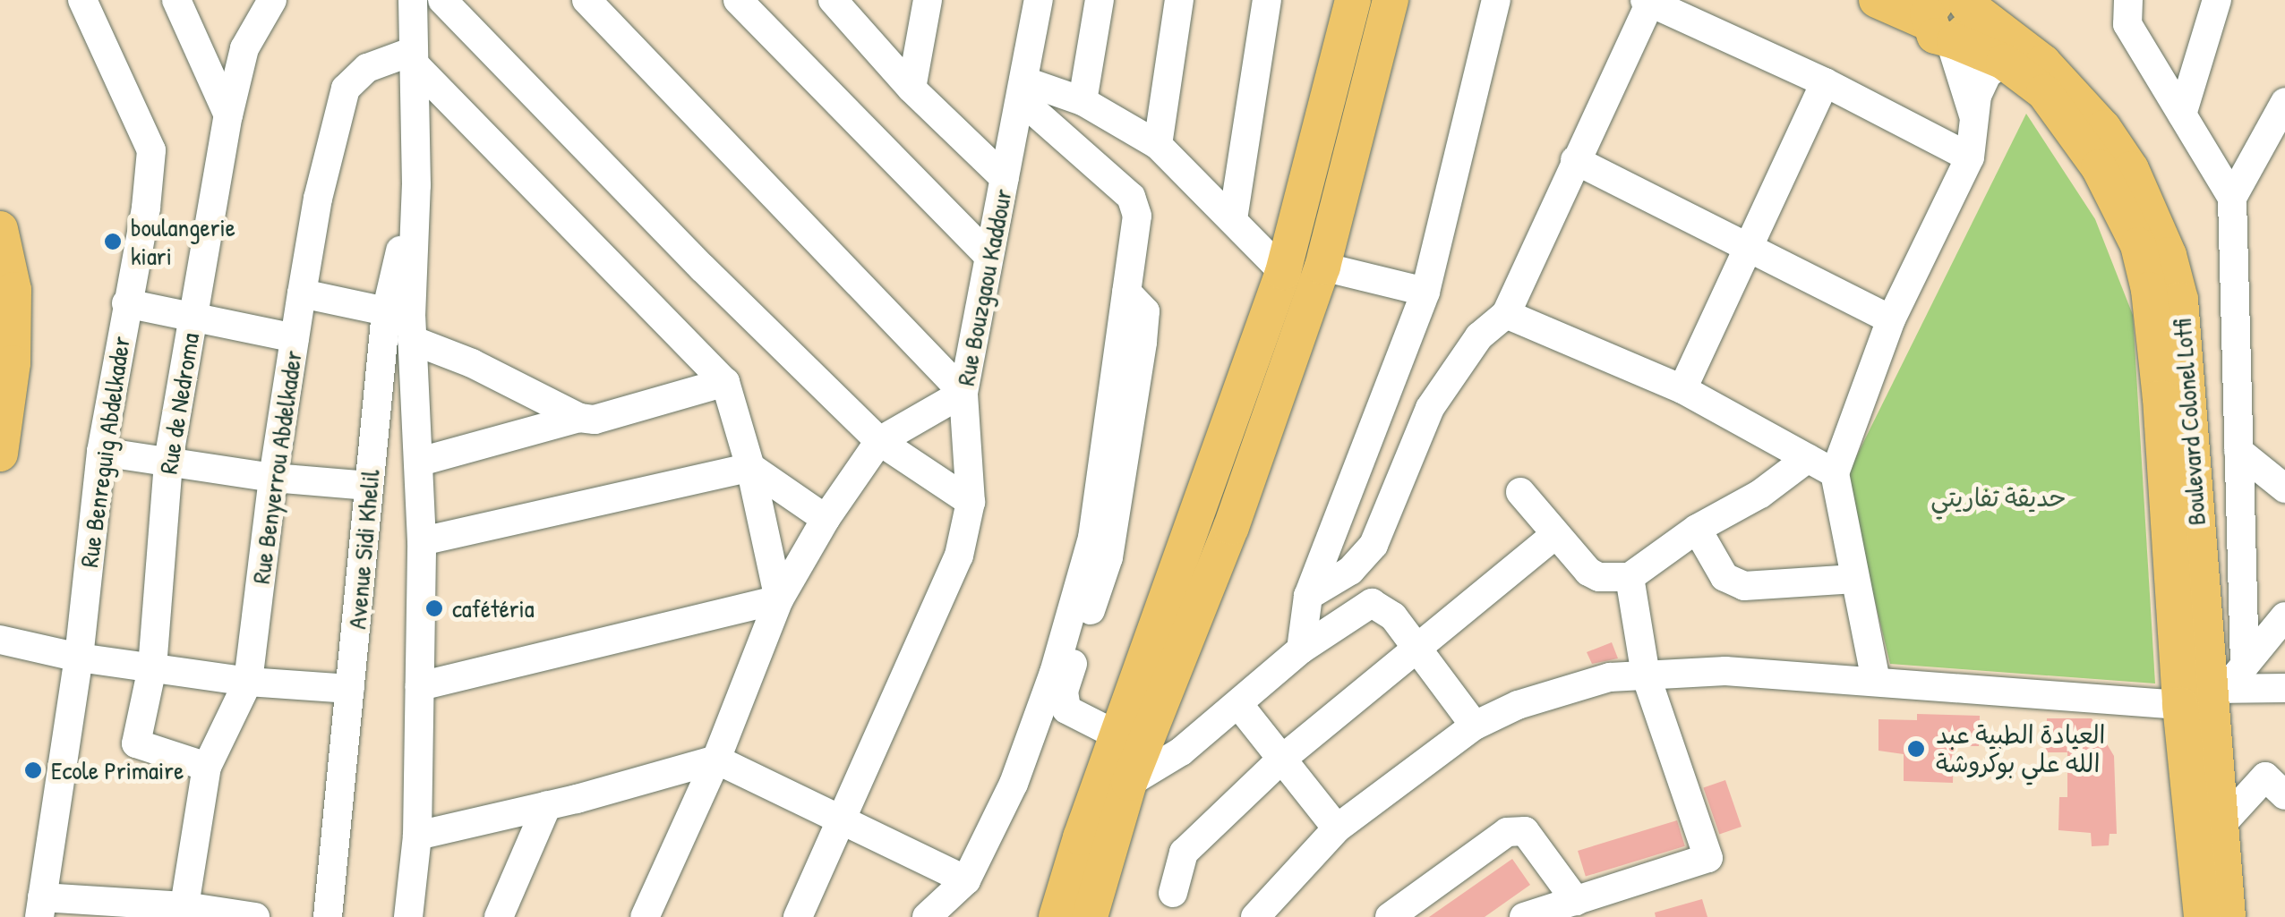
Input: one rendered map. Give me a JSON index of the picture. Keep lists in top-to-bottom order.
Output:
{
  "streets": {
    "main road": ["Boulevard Colonel Lotfi"],
    "street": [
      "Rue Bouzgaou Kaddour",
      "Rue de Nedroma",
      "Rue Benreguig Abdelkader",
      "Rue Benyerrou Abdelkader",
      "Avenue Sidi Khelil"
    ]
  },
  "crossings": [
    ["Rue de Nedroma", "Rue Benyerrou Abdelkader"],
    ["Rue Benyerrou Abdelkader", "Avenue Sidi Khelil"]
  ],
  "parks": ["حديقة تفاريتي"],
  "places": [
    "boulangerie kiari",
    "cafétéria",
    "العيادة الطبية عبد الله علي بوكروشة",
    "Ecole Primaire"
  ]
}
